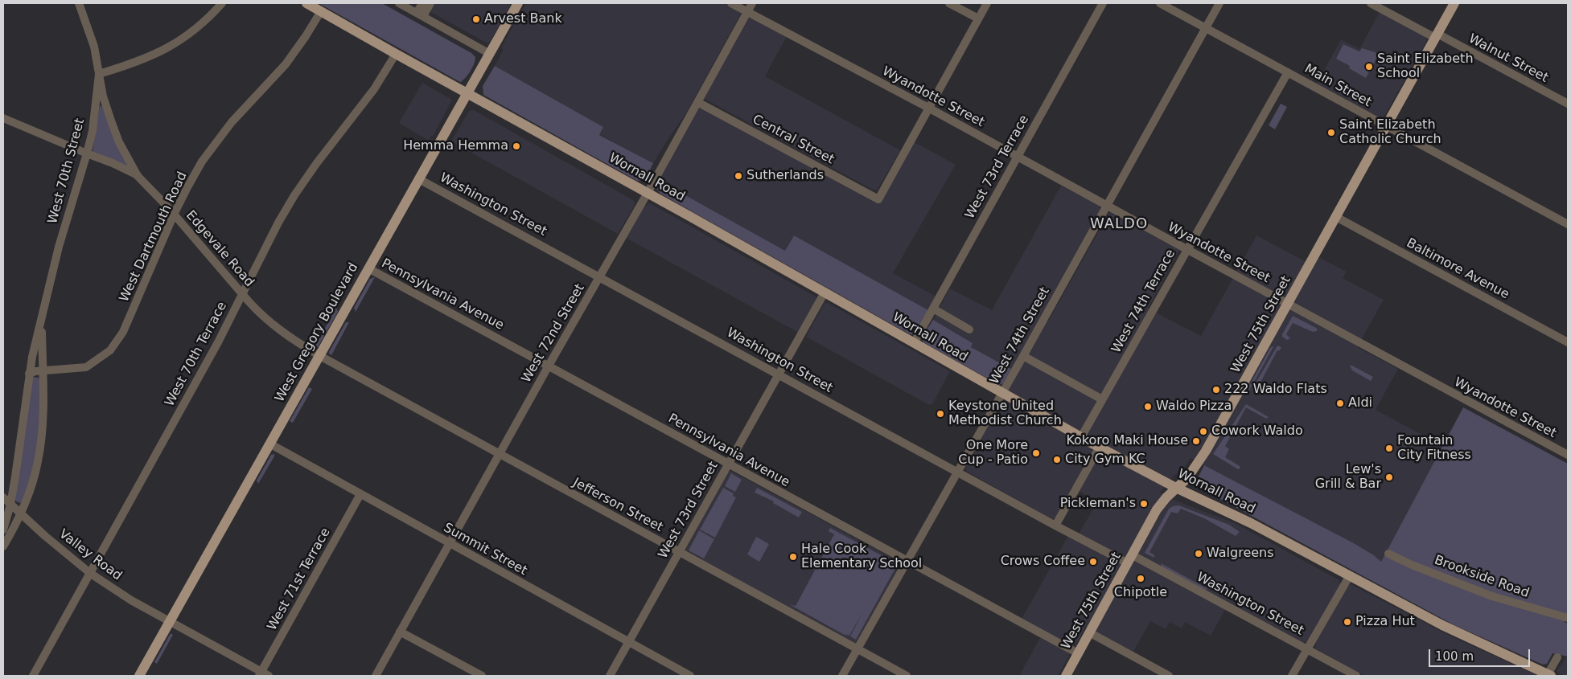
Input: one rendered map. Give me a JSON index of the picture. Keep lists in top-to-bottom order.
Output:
{
  "streets": {
    "main road": ["Wornall Road", "West 75th Street", "West Gregory Boulevard"],
    "street": [
      "Walnut Street",
      "Main Street",
      "Wyandotte Street",
      "Central Street",
      "West 73rd Terrace",
      "West 70th Street",
      "Washington Street",
      "West Dartmouth Road",
      "Edgevale Road",
      "Baltimore Avenue",
      "Pennsylvania Avenue",
      "West 74th Terrace",
      "West 72nd Street",
      "West 74th Street",
      "West 70th Terrace",
      "Jefferson Street",
      "West 73rd Street",
      "Summit Street",
      "Valley Road",
      "Brookside Road",
      "West 71st Terrace"
    ]
  },
  "crossings": [
    ["Walnut Street", "West 75th Street"],
    ["Main Street", "West 74th Terrace"],
    ["Main Street", "West 75th Street"],
    ["Main Street", "West 74th Street"],
    ["Wyandotte Street", "Central Street"],
    ["Wyandotte Street", "West 73rd Terrace"],
    ["Wyandotte Street", "West 74th Terrace"],
    ["Wyandotte Street", "West 75th Street"],
    ["Wyandotte Street", "West 72nd Street"],
    ["Wyandotte Street", "West 74th Street"],
    ["Central Street", "West 72nd Street"],
    ["West 73rd Terrace", "Wornall Road"],
    ["West 70th Street", "West Dartmouth Road"],
    ["West 70th Street", "Edgevale Road"],
    ["West 70th Street", "Valley Road"],
    ["Wornall Road", "West Dartmouth Road"],
    ["Wornall Road", "West 74th Terrace"],
    ["Wornall Road", "West 75th Street"],
    ["Wornall Road", "West Gregory Boulevard"],
    ["Wornall Road", "West 72nd Street"],
    ["Wornall Road", "West 74th Street"],
    ["Wornall Road", "West 70th Terrace"],
    ["Wornall Road", "West 73rd Street"],
    ["Washington Street", "West 75th Street"],
    ["Washington Street", "West Gregory Boulevard"],
    ["Washington Street", "West 72nd Street"],
    ["Washington Street", "West 74th Street"],
    ["Washington Street", "West 73rd Street"],
    ["West Dartmouth Road", "Edgevale Road"],
    ["Edgevale Road", "West Gregory Boulevard"],
    ["Edgevale Road", "West 70th Terrace"],
    ["Edgevale Road", "Jefferson Street"],
    ["Baltimore Avenue", "West 75th Street"],
    ["Pennsylvania Avenue", "West 75th Street"],
    ["Pennsylvania Avenue", "West Gregory Boulevard"],
    ["Pennsylvania Avenue", "West 72nd Street"],
    ["Pennsylvania Avenue", "West 74th Street"],
    ["Pennsylvania Avenue", "West 73rd Street"],
    ["West Gregory Boulevard", "Jefferson Street"],
    ["West Gregory Boulevard", "Summit Street"],
    ["West Gregory Boulevard", "Valley Road"],
    ["West 72nd Street", "Jefferson Street"],
    ["West 72nd Street", "Summit Street"],
    ["West 74th Street", "Jefferson Street"],
    ["West 70th Terrace", "Valley Road"],
    ["Jefferson Street", "West 73rd Street"],
    ["West 73rd Street", "Summit Street"],
    ["Summit Street", "West 71st Terrace"],
    ["Valley Road", "West 71st Terrace"]
  ],
  "districts": ["WALDO"],
  "places": [
    "Arvest Bank",
    "Saint Elizabeth School",
    "Saint Elizabeth Catholic Church",
    "Hemma Hemma",
    "Sutherlands",
    "222 Waldo Flats",
    "Aldi",
    "Waldo Pizza",
    "Keystone United Methodist Church",
    "Cowork Waldo",
    "Kokoro Maki House",
    "Fountain City Fitness",
    "One More Cup - Patio",
    "City Gym KC",
    "Lew's Grill & Bar",
    "Pickleman's",
    "Walgreens",
    "Hale Cook Elementary School",
    "Crows Coffee",
    "Chipotle",
    "Pizza Hut"
  ],
  "scale_bar": "100 m"
}
